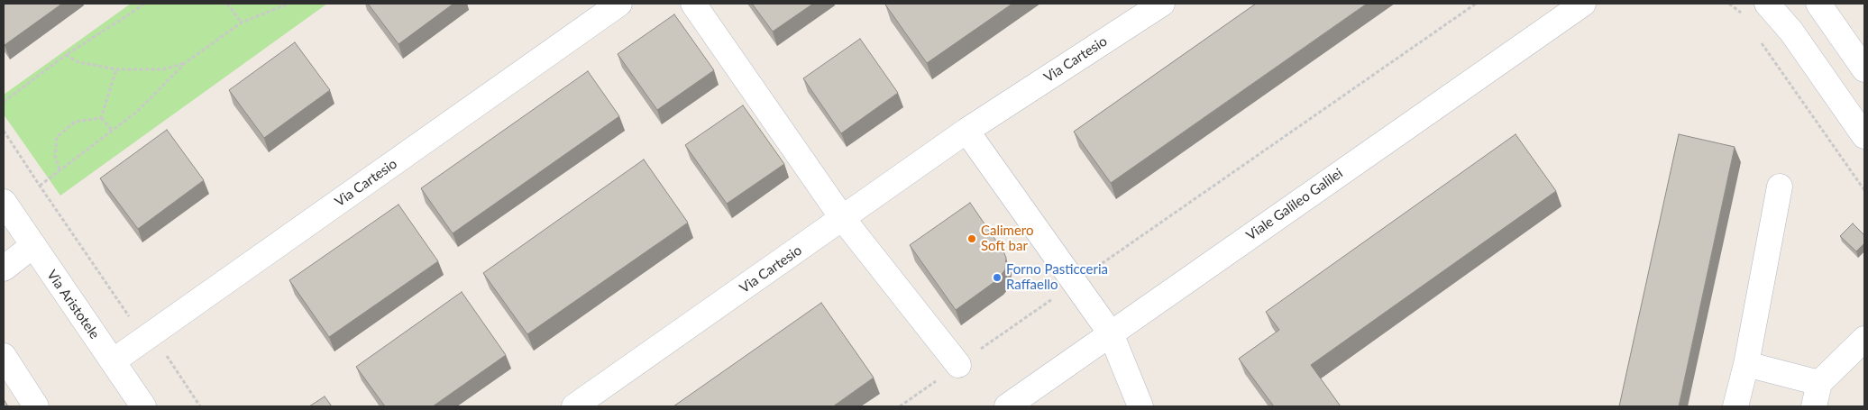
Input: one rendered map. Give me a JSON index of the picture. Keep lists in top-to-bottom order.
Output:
{
  "streets": {
    "street": ["Via Cartesio", "Viale Galileo Galilei", "Via Aristotele"]
  },
  "crossings": [
    ["Via Cartesio", "Via Aristotele"]
  ],
  "places": ["Calimero Soft bar", "Forno Pasticceria Raffaello"]
}
